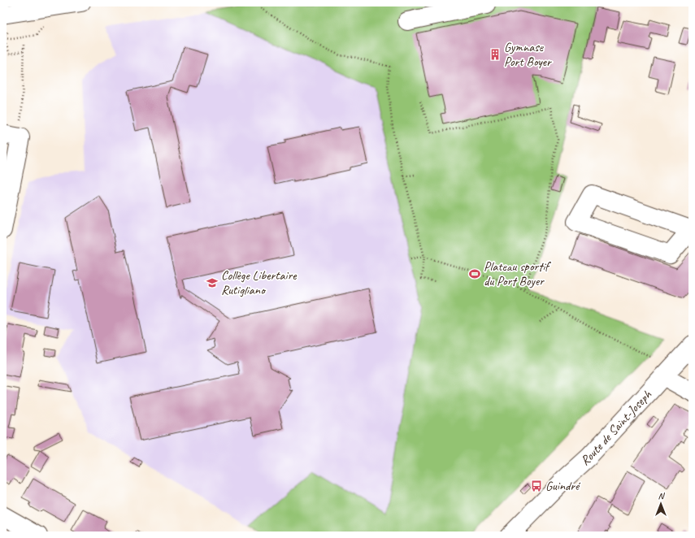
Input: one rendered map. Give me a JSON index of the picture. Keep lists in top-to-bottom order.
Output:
{
  "streets": {
    "street": ["Route de Saint-Joseph"]
  },
  "places": {
    "building": ["Gymnase Port Boyer"],
    "sports": ["Plateau sportif du Port Boyer"],
    "school or university": ["Collège Libertaire Rutigliano"],
    "bus stop": ["Guindré"]
  },
  "north": "top"
}
